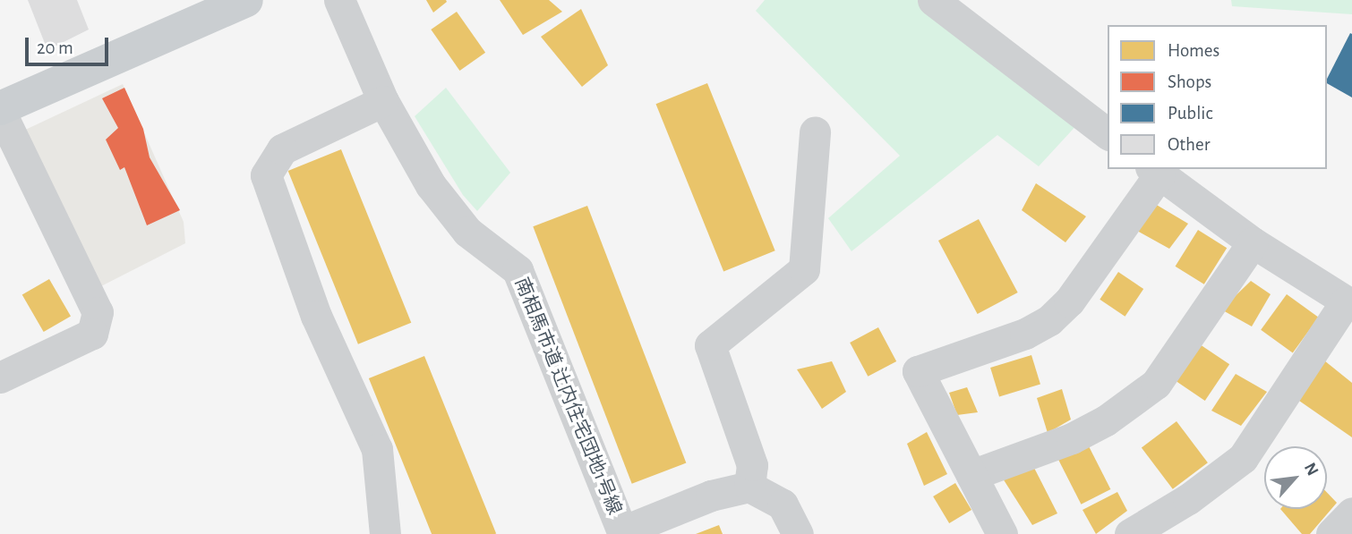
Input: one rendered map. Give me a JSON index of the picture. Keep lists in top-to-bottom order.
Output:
{
  "streets": {
    "street": ["南相馬市道 辻内住宅団地1号線"]
  },
  "legend": [
    "Homes",
    "Shops",
    "Public",
    "Other"
  ],
  "scale_bar": "20 m",
  "north": "top right"
}
